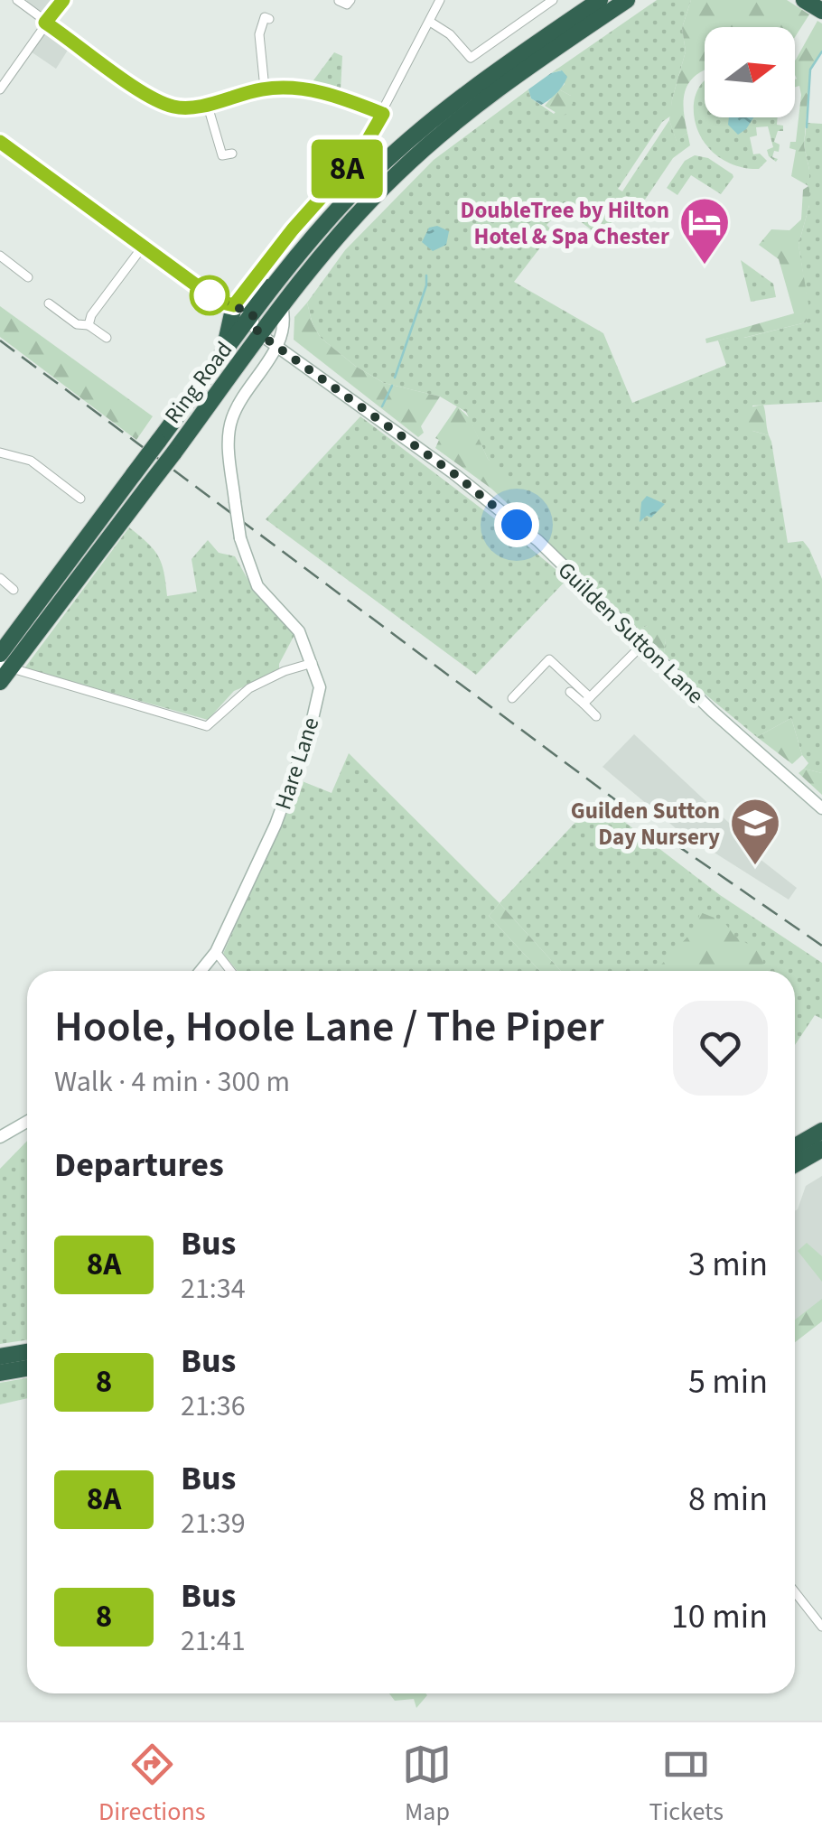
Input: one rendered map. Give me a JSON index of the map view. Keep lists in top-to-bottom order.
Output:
{
  "streets": {
    "highway": ["Ring Road"],
    "street": ["Guilden Sutton Lane", "Hare Lane"]
  },
  "crossings": [
    ["Ring Road", "Guilden Sutton Lane"],
    ["Guilden Sutton Lane", "Hare Lane"]
  ],
  "places": {
    "hotel": ["DoubleTree by Hilton Hotel & Spa Chester"],
    "school or university": ["Guilden Sutton Day Nursery"]
  },
  "lines": ["bus line 8A"],
  "north": "right",
  "page": {
    "on_map": "8A",
    "heading": [
      ["Hoole, Hoole Lane / The Piper", "Walk · 4 min · 300 m"],
      "Departures"
    ],
    "list": [
      {
        "mark": "8A",
        "name": "Bus",
        "note": "21:34",
        "value": "3 min"
      },
      {
        "mark": "8",
        "name": "Bus",
        "note": "21:36",
        "value": "5 min"
      },
      {
        "mark": "8A",
        "name": "Bus",
        "note": "21:39",
        "value": "8 min"
      },
      {
        "mark": "8",
        "name": "Bus",
        "note": "21:41",
        "value": "10 min"
      }
    ],
    "tabs": ["Directions", "Map", "Tickets"]
  }
}
